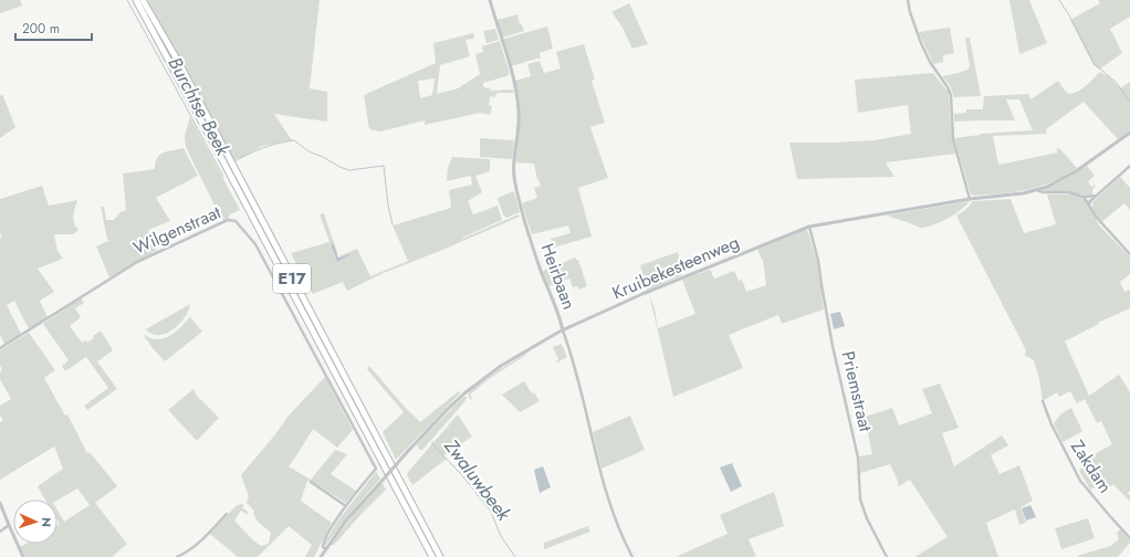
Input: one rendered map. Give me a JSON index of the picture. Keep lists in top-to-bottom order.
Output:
{
  "streets": {
    "highway": ["E17"],
    "street": [
      "Wilgenstraat",
      "Kruibekesteenweg",
      "Heirbaan",
      "Priemstraat",
      "Zakdam"
    ]
  },
  "crossings": [
    ["Kruibekesteenweg", "Heirbaan"],
    ["Kruibekesteenweg", "Priemstraat"]
  ],
  "water": ["Burchtse Beek", "Zwaluwbeek"],
  "scale_bar": "200 m",
  "north": "right"
}
